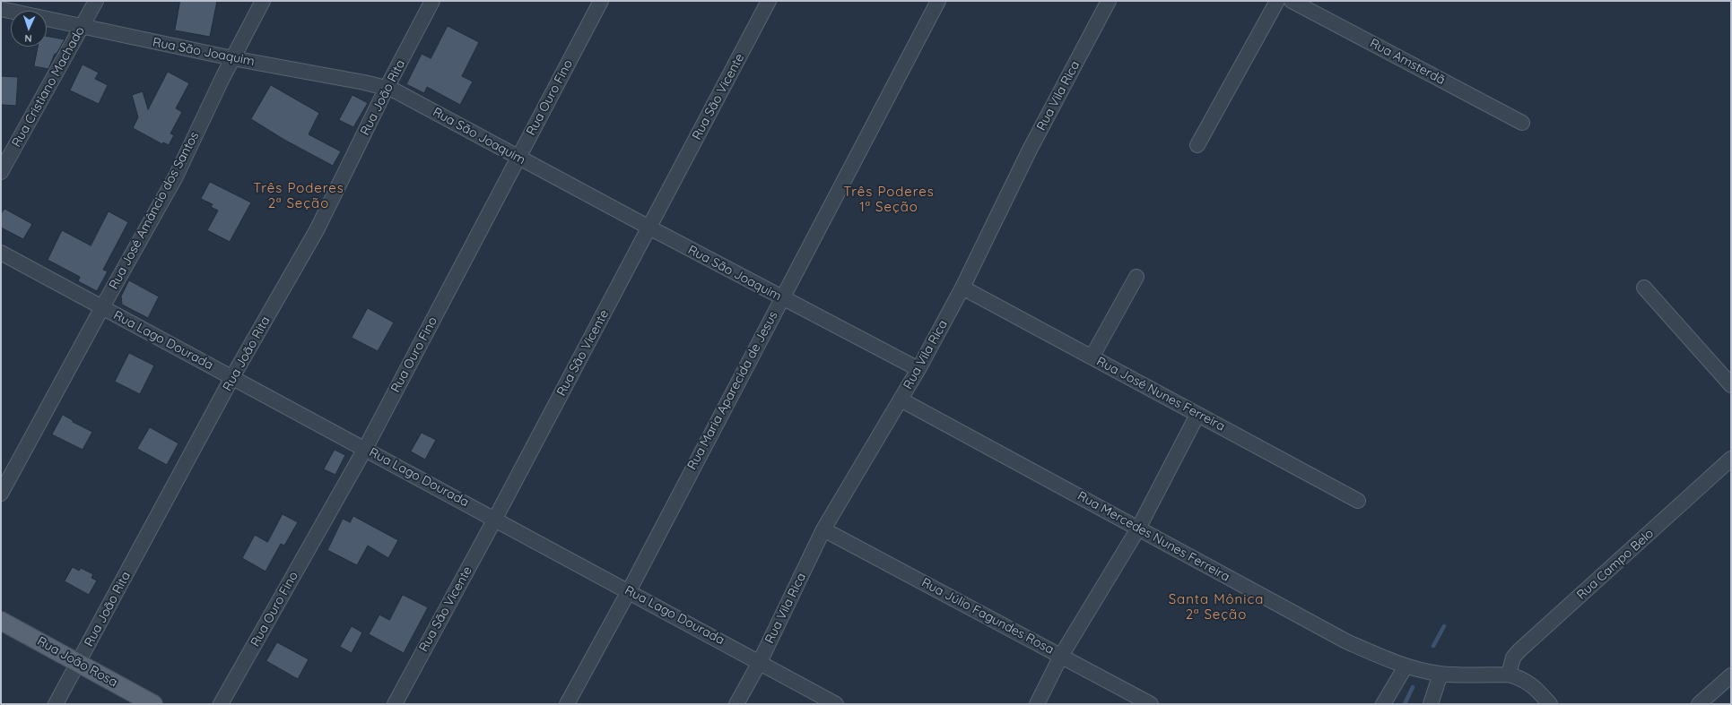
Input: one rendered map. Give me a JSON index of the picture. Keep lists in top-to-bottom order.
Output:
{
  "streets": {
    "main road": ["Rua João Rosa"],
    "street": [
      "Rua São Joaquim",
      "Rua Amsterdã",
      "Rua Cristiano Machado",
      "Rua Vila Rica",
      "Rua São Vicente",
      "Rua João Rita",
      "Rua Ouro Fino",
      "Rua José Amâncio dos Santos",
      "Rua Lago Dourada",
      "Rua Maria Aparecida de Jesus",
      "Rua José Nunes Ferreira",
      "Rua Mercedes Nunes Ferreira",
      "Rua Campo Belo",
      "Rua Júlio Fagundes Rosa"
    ]
  },
  "crossings": [
    ["Rua São Joaquim", "Rua Cristiano Machado"],
    ["Rua São Joaquim", "Rua Vila Rica"],
    ["Rua São Joaquim", "Rua São Vicente"],
    ["Rua São Joaquim", "Rua João Rita"],
    ["Rua São Joaquim", "Rua Ouro Fino"],
    ["Rua São Joaquim", "Rua José Amâncio dos Santos"],
    ["Rua São Joaquim", "Rua Maria Aparecida de Jesus"],
    ["Rua Vila Rica", "Rua Lago Dourada"],
    ["Rua Vila Rica", "Rua José Nunes Ferreira"],
    ["Rua Vila Rica", "Rua Mercedes Nunes Ferreira"],
    ["Rua Vila Rica", "Rua Júlio Fagundes Rosa"],
    ["Rua São Vicente", "Rua Lago Dourada"],
    ["Rua João Rita", "Rua Lago Dourada"],
    ["Rua João Rita", "Rua João Rosa"],
    ["Rua Ouro Fino", "Rua Lago Dourada"],
    ["Rua José Amâncio dos Santos", "Rua Lago Dourada"],
    ["Rua Lago Dourada", "Rua Maria Aparecida de Jesus"],
    ["Rua Mercedes Nunes Ferreira", "Rua Campo Belo"]
  ],
  "districts": ["Três Poderes 2ª Seção", "Três Poderes 1ª Seção", "Santa Mônica 2ª Seção"],
  "north": "bottom"
}
